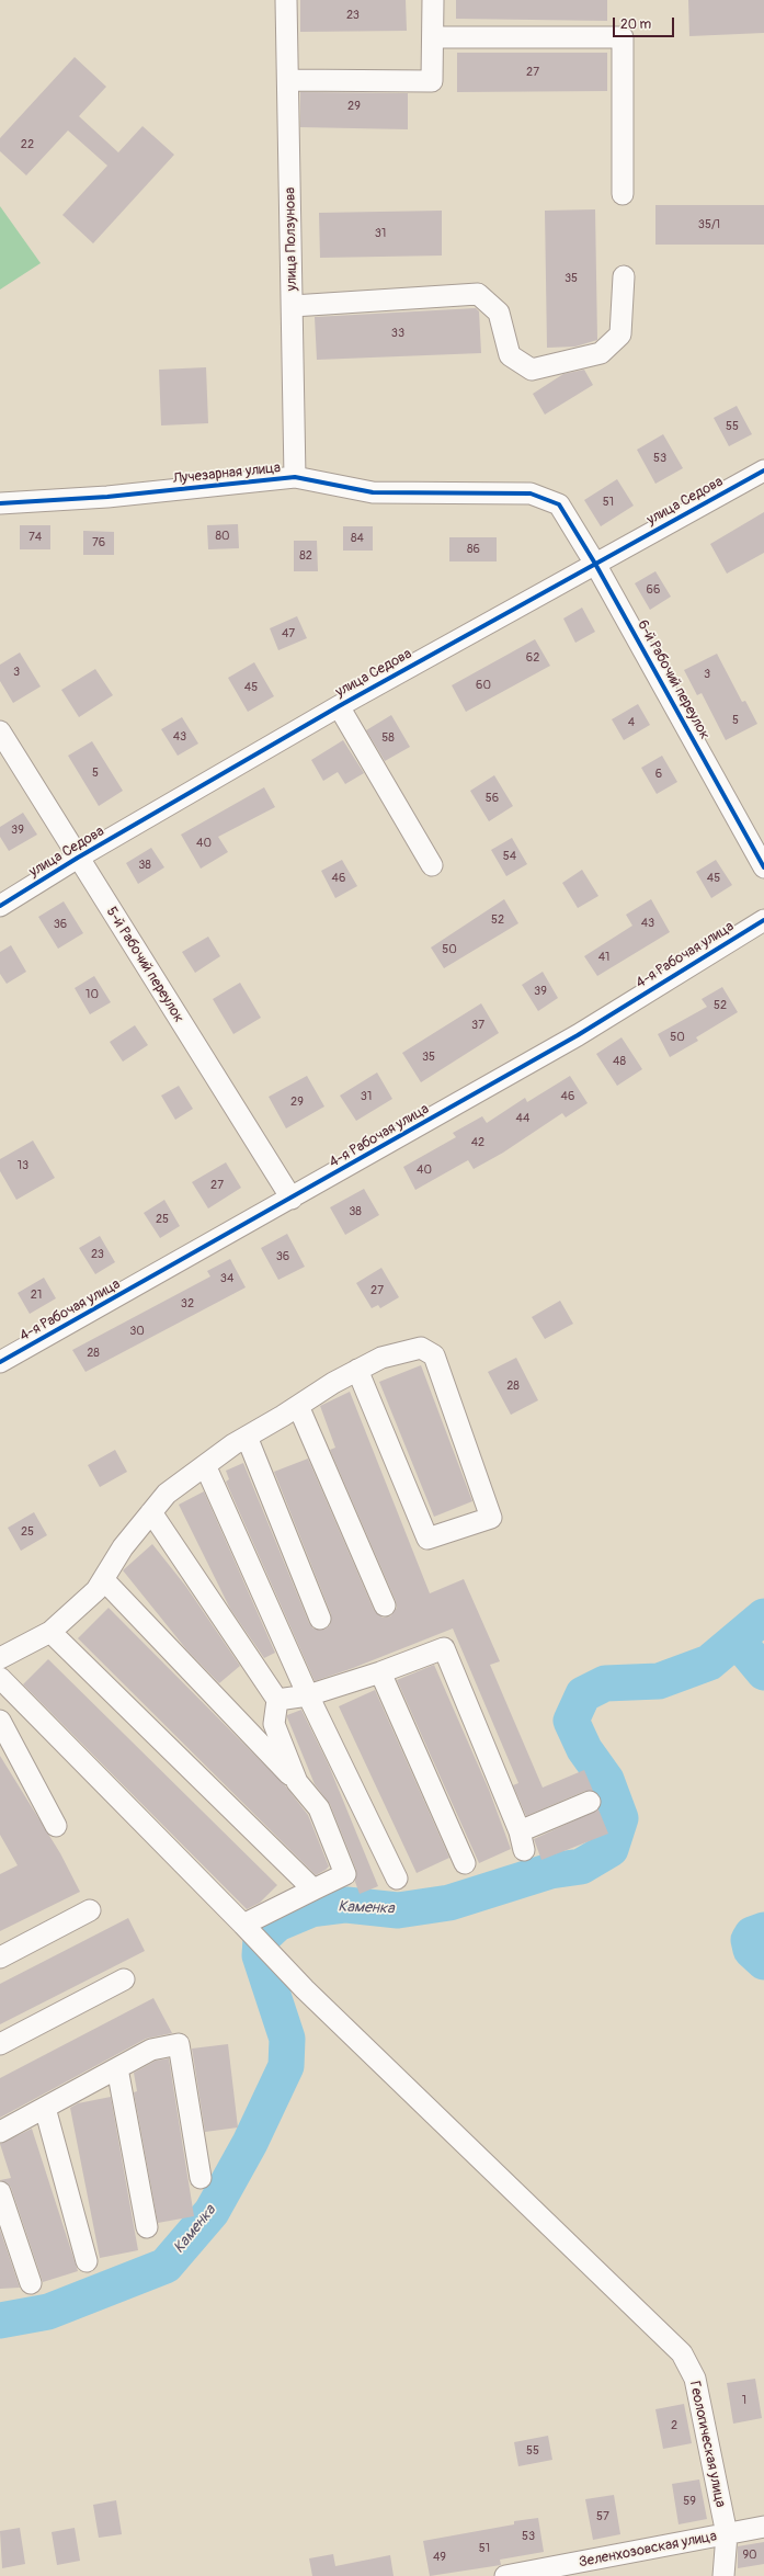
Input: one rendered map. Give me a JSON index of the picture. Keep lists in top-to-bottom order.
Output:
{
  "streets": {
    "street": [
      "улица Ползунова",
      "Лучезарная улица",
      "улица Седова",
      "6-й Рабочий переулок",
      "4-я Рабочая улица",
      "5-й Рабочий переулок",
      "Геологическая улица",
      "Зеленхозовская улица"
    ]
  },
  "crossings": [
    ["улица Ползунова", "Лучезарная улица"],
    ["Лучезарная улица", "6-й Рабочий переулок"],
    ["улица Седова", "6-й Рабочий переулок"],
    ["улица Седова", "5-й Рабочий переулок"],
    ["4-я Рабочая улица", "5-й Рабочий переулок"],
    ["Геологическая улица", "Зеленхозовская улица"]
  ],
  "water": ["Каменка"],
  "house_numbers": [
    "23",
    "27",
    "29",
    "22",
    "35/1",
    "31",
    "35",
    "33",
    "55",
    "53",
    "51",
    "80",
    "74",
    "84",
    "76",
    "86",
    "82",
    "66",
    "47",
    "62",
    "3",
    "3",
    "60",
    "45",
    "5",
    "4",
    "43",
    "58",
    "5",
    "6",
    "56",
    "39",
    "40",
    "54",
    "38",
    "46",
    "45",
    "52",
    "43",
    "36",
    "50",
    "41",
    "39",
    "10",
    "52",
    "37",
    "50",
    "35",
    "48",
    "31",
    "46",
    "29",
    "44",
    "42",
    "13",
    "40",
    "27",
    "38",
    "25",
    "23",
    "36",
    "34",
    "27",
    "21",
    "32",
    "30",
    "28",
    "28",
    "25",
    "1",
    "2",
    "55",
    "59",
    "57",
    "53",
    "51",
    "90",
    "49"
  ],
  "scale_bar": "20 m"
}
